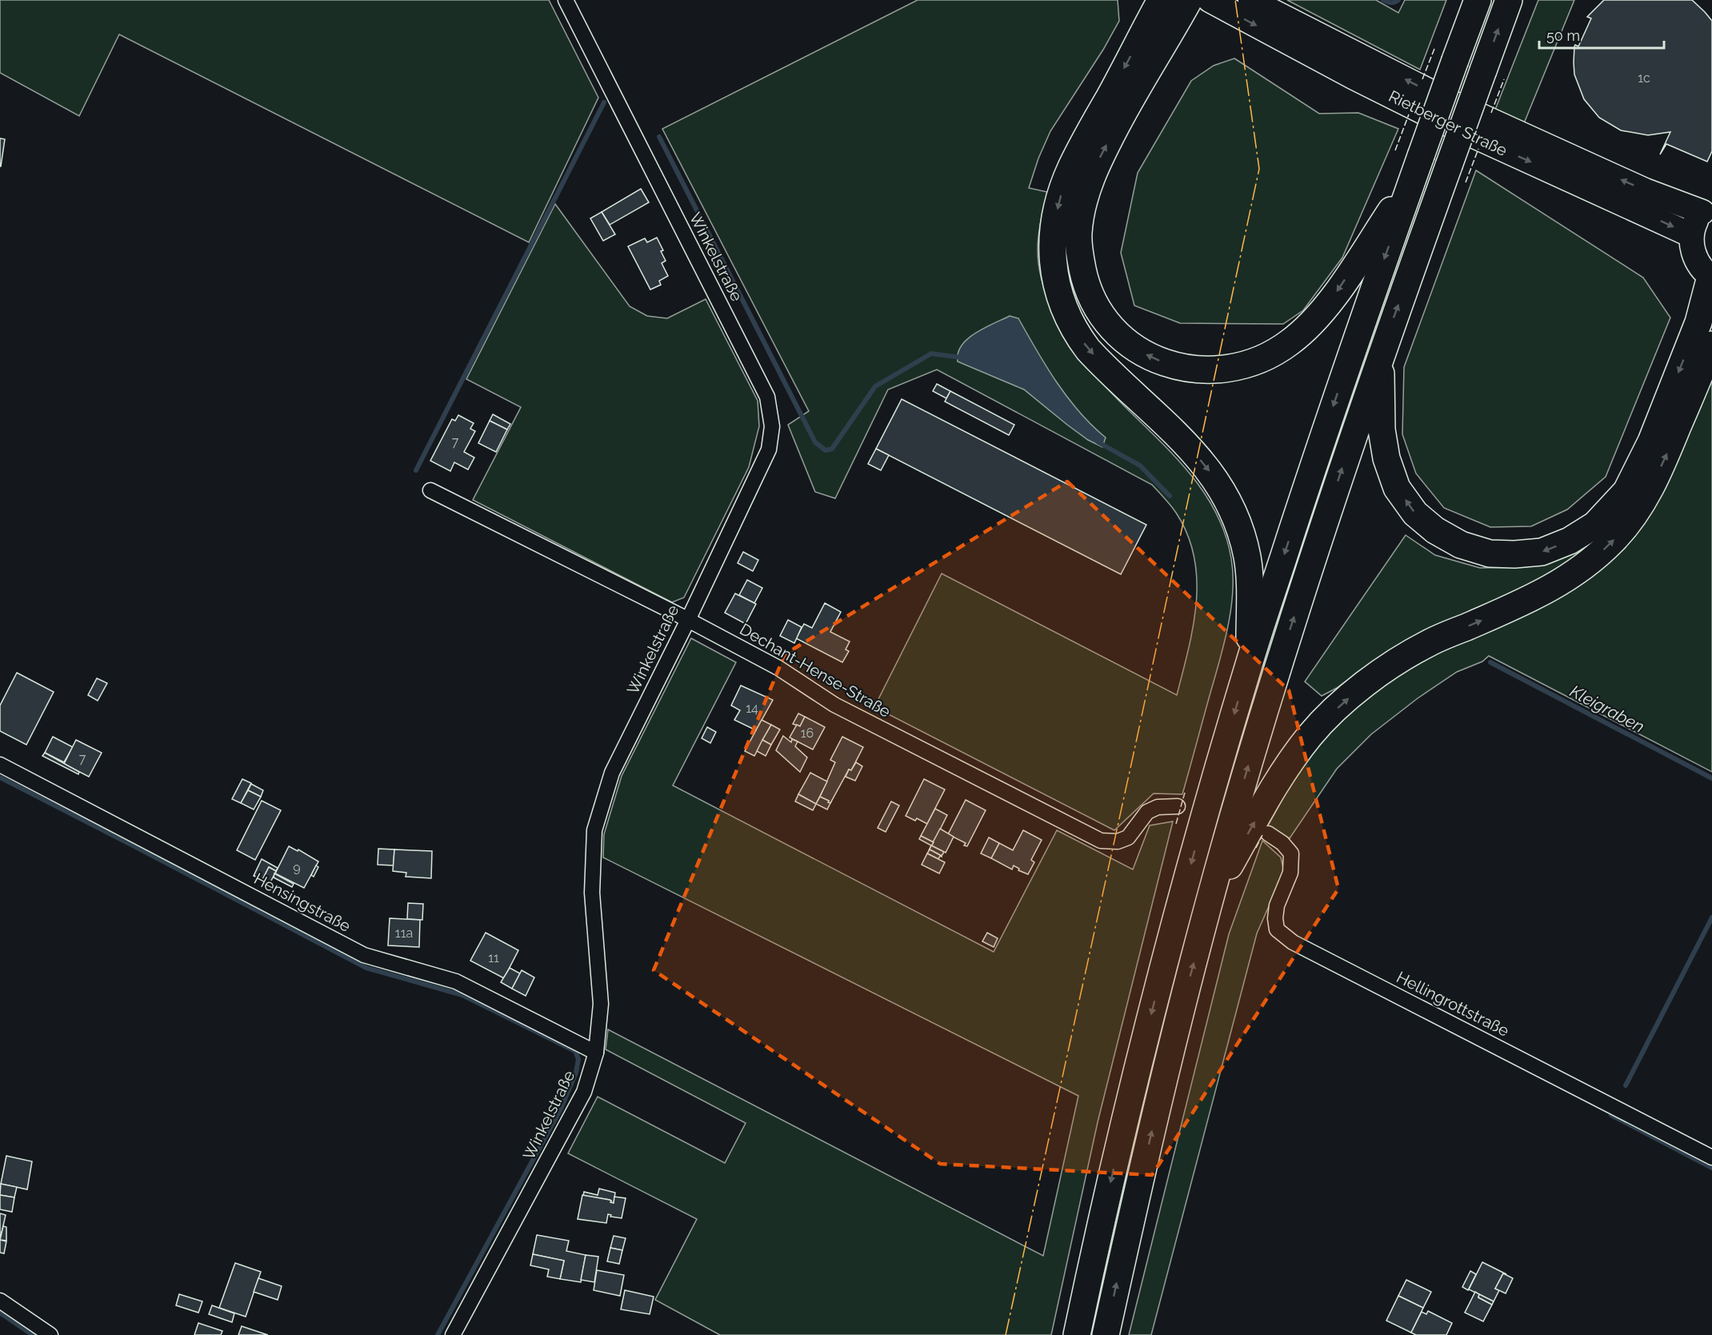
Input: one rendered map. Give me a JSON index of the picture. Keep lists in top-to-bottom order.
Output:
{
  "streets": {
    "main road": ["Rietberger Straße"],
    "street": [
      "Winkelstraße",
      "Dechant-Hense-Straße",
      "Hensingstraße",
      "Hellingrottstraße"
    ]
  },
  "crossings": [
    ["Winkelstraße", "Dechant-Hense-Straße"],
    ["Winkelstraße", "Hensingstraße"]
  ],
  "water": ["Kleigraben"],
  "house_numbers": [
    "1c",
    "7",
    "14",
    "16",
    "7",
    "9",
    "11a",
    "11"
  ],
  "scale_bar": "50 m"
}
